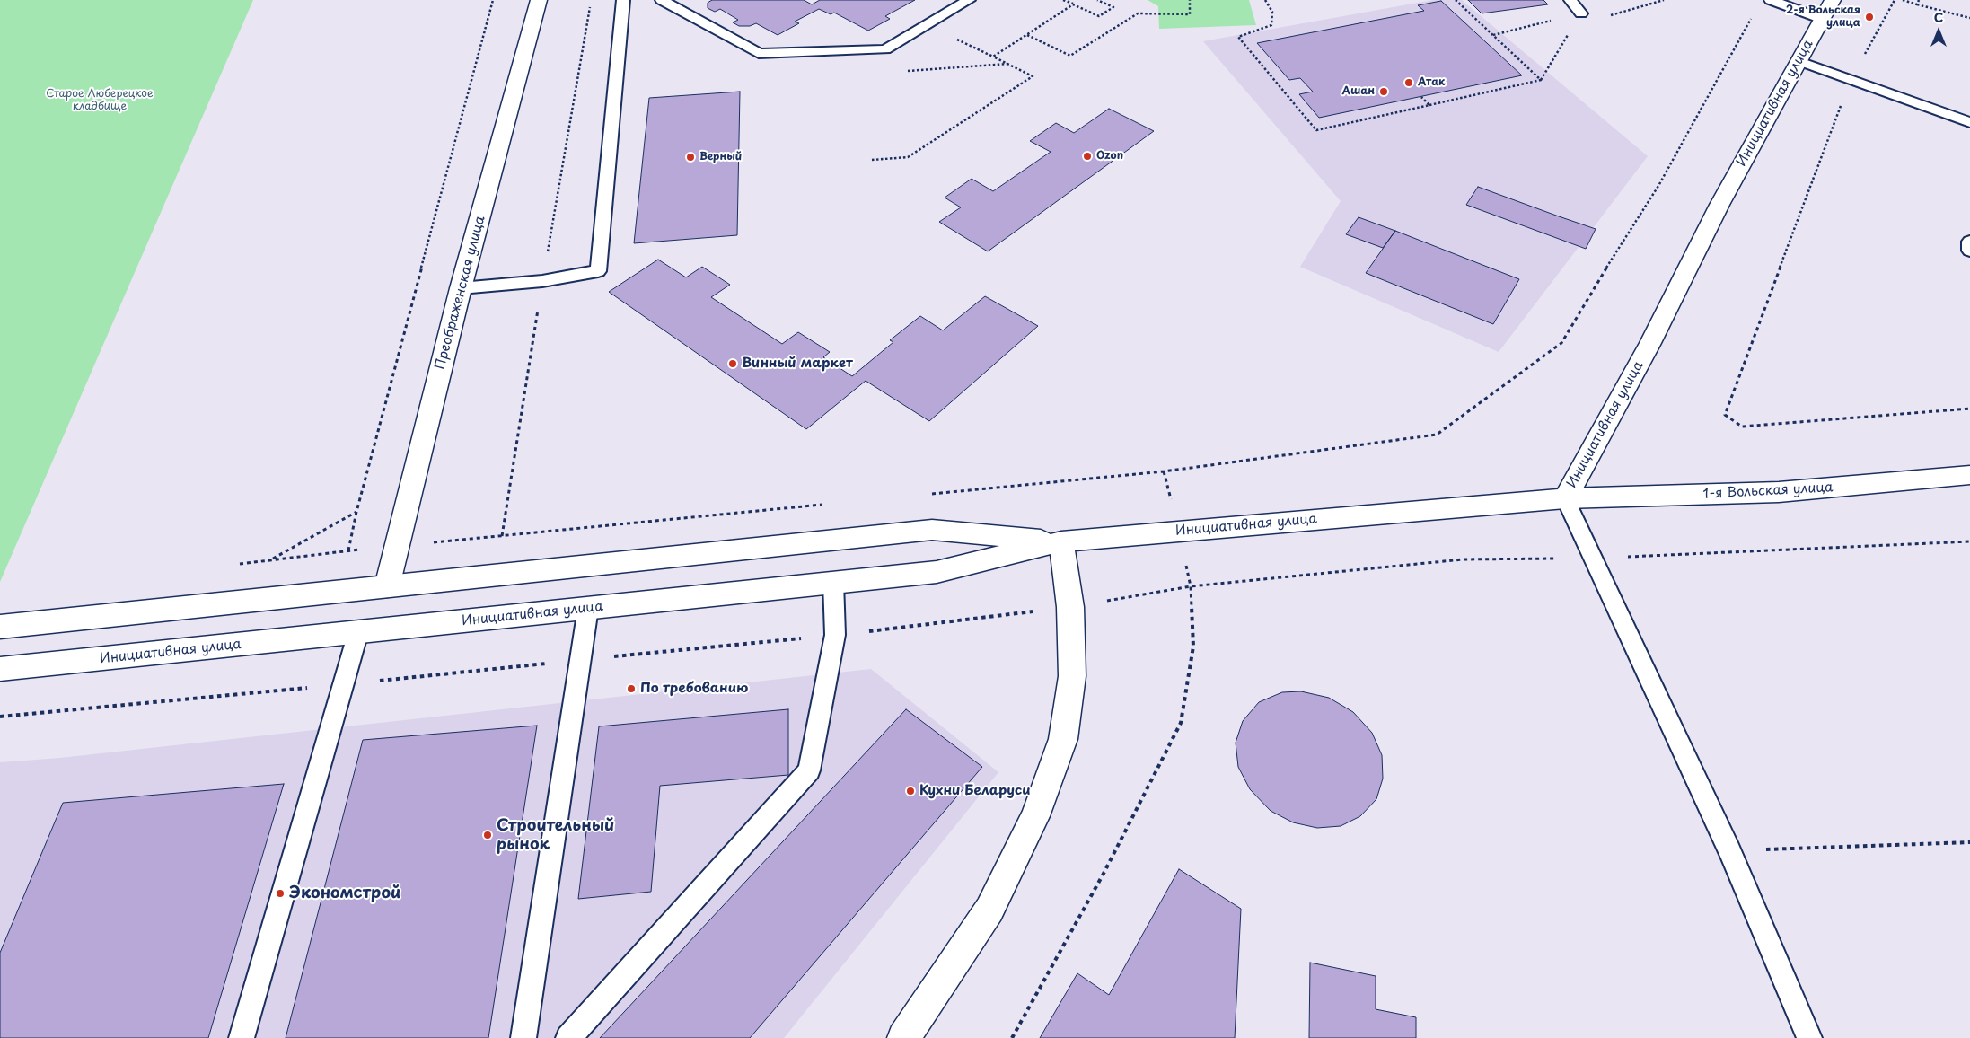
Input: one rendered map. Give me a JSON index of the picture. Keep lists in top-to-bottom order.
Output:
{
  "streets": {
    "main road": ["Инициативная улица", "Преображенская улица", "1-я Вольская улица"]
  },
  "crossings": [
    ["Инициативная улица", "Преображенская улица"],
    ["Инициативная улица", "1-я Вольская улица"]
  ],
  "parks": ["Старое Люберецкое кладбище"],
  "places": [
    "2-я Вольская улица",
    "Атак",
    "Ашан",
    "Ozon",
    "Верный",
    "Винный маркет",
    "По требованию",
    "Кухни Беларуси",
    "Строительный рынок",
    "Экономстрой"
  ],
  "north": "top"
}
